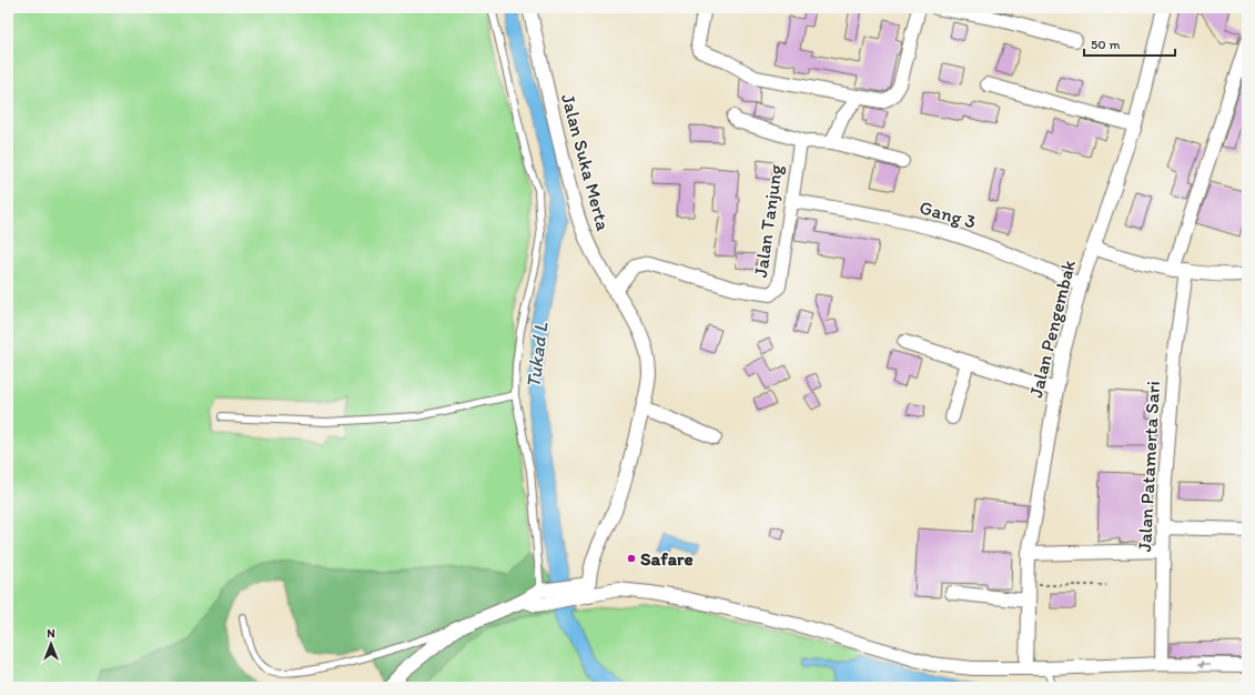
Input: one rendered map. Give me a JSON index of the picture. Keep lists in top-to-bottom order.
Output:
{
  "streets": {
    "street": [
      "Jalan Suka Merta",
      "Gang 3",
      "Jalan Tanjung",
      "Jalan Pengembak",
      "Jalan Patamerta Sari"
    ]
  },
  "crossings": [
    ["Jalan Suka Merta", "Jalan Tanjung"],
    ["Gang 3", "Jalan Pengembak"]
  ],
  "water": ["Tukad L"],
  "places": ["Safare"],
  "scale_bar": "50 m",
  "north": "top"
}
